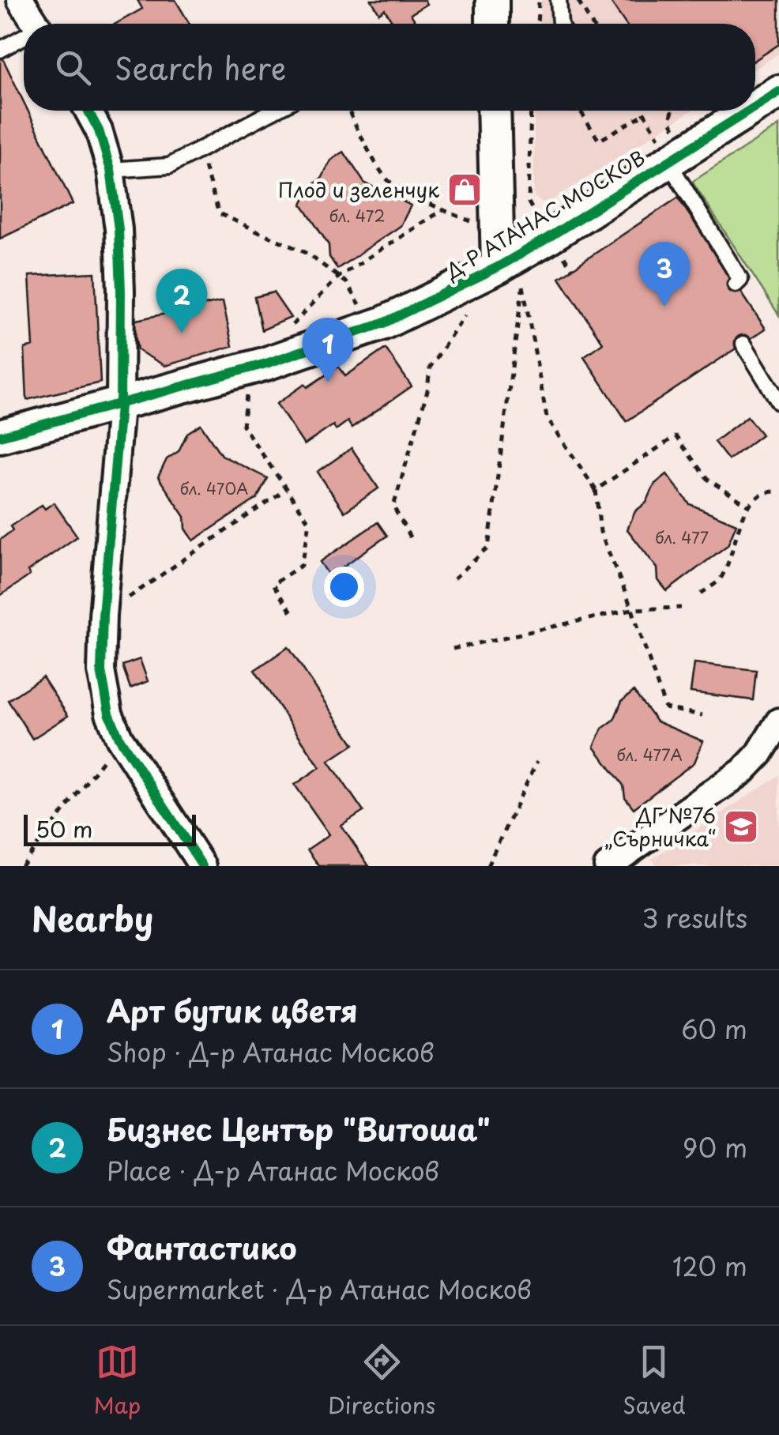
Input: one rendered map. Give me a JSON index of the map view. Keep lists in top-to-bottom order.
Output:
{
  "streets": {
    "street": ["Д-Р АТАНАС МОСКОВ"]
  },
  "places": {
    "shop": ["Плод и зеленчук"],
    "school or university": ["ДГ №76 „Сърничка“"]
  },
  "house_numbers": [
    "бл. 472",
    "бл. 470А",
    "бл. 477",
    "бл. 477А"
  ],
  "scale_bar": "50 m",
  "page": {
    "search": "Search here",
    "pins": ["3", "2", "1"],
    "scale": "50 m",
    "heading": ["Nearby", "3 results"],
    "list": [
      {
        "mark": "1",
        "name": "Арт бутик цветя",
        "note": "Shop · Д-р Атанас Москов",
        "value": "60 m"
      },
      {
        "mark": "2",
        "name": "Бизнес Център \"Витоша\"",
        "note": "Place · Д-р Атанас Москов",
        "value": "90 m"
      },
      {
        "mark": "3",
        "name": "Фантастико",
        "note": "Supermarket · Д-р Атанас Москов",
        "value": "120 m"
      }
    ],
    "nav": ["Map", "Directions", "Saved"]
  }
}
